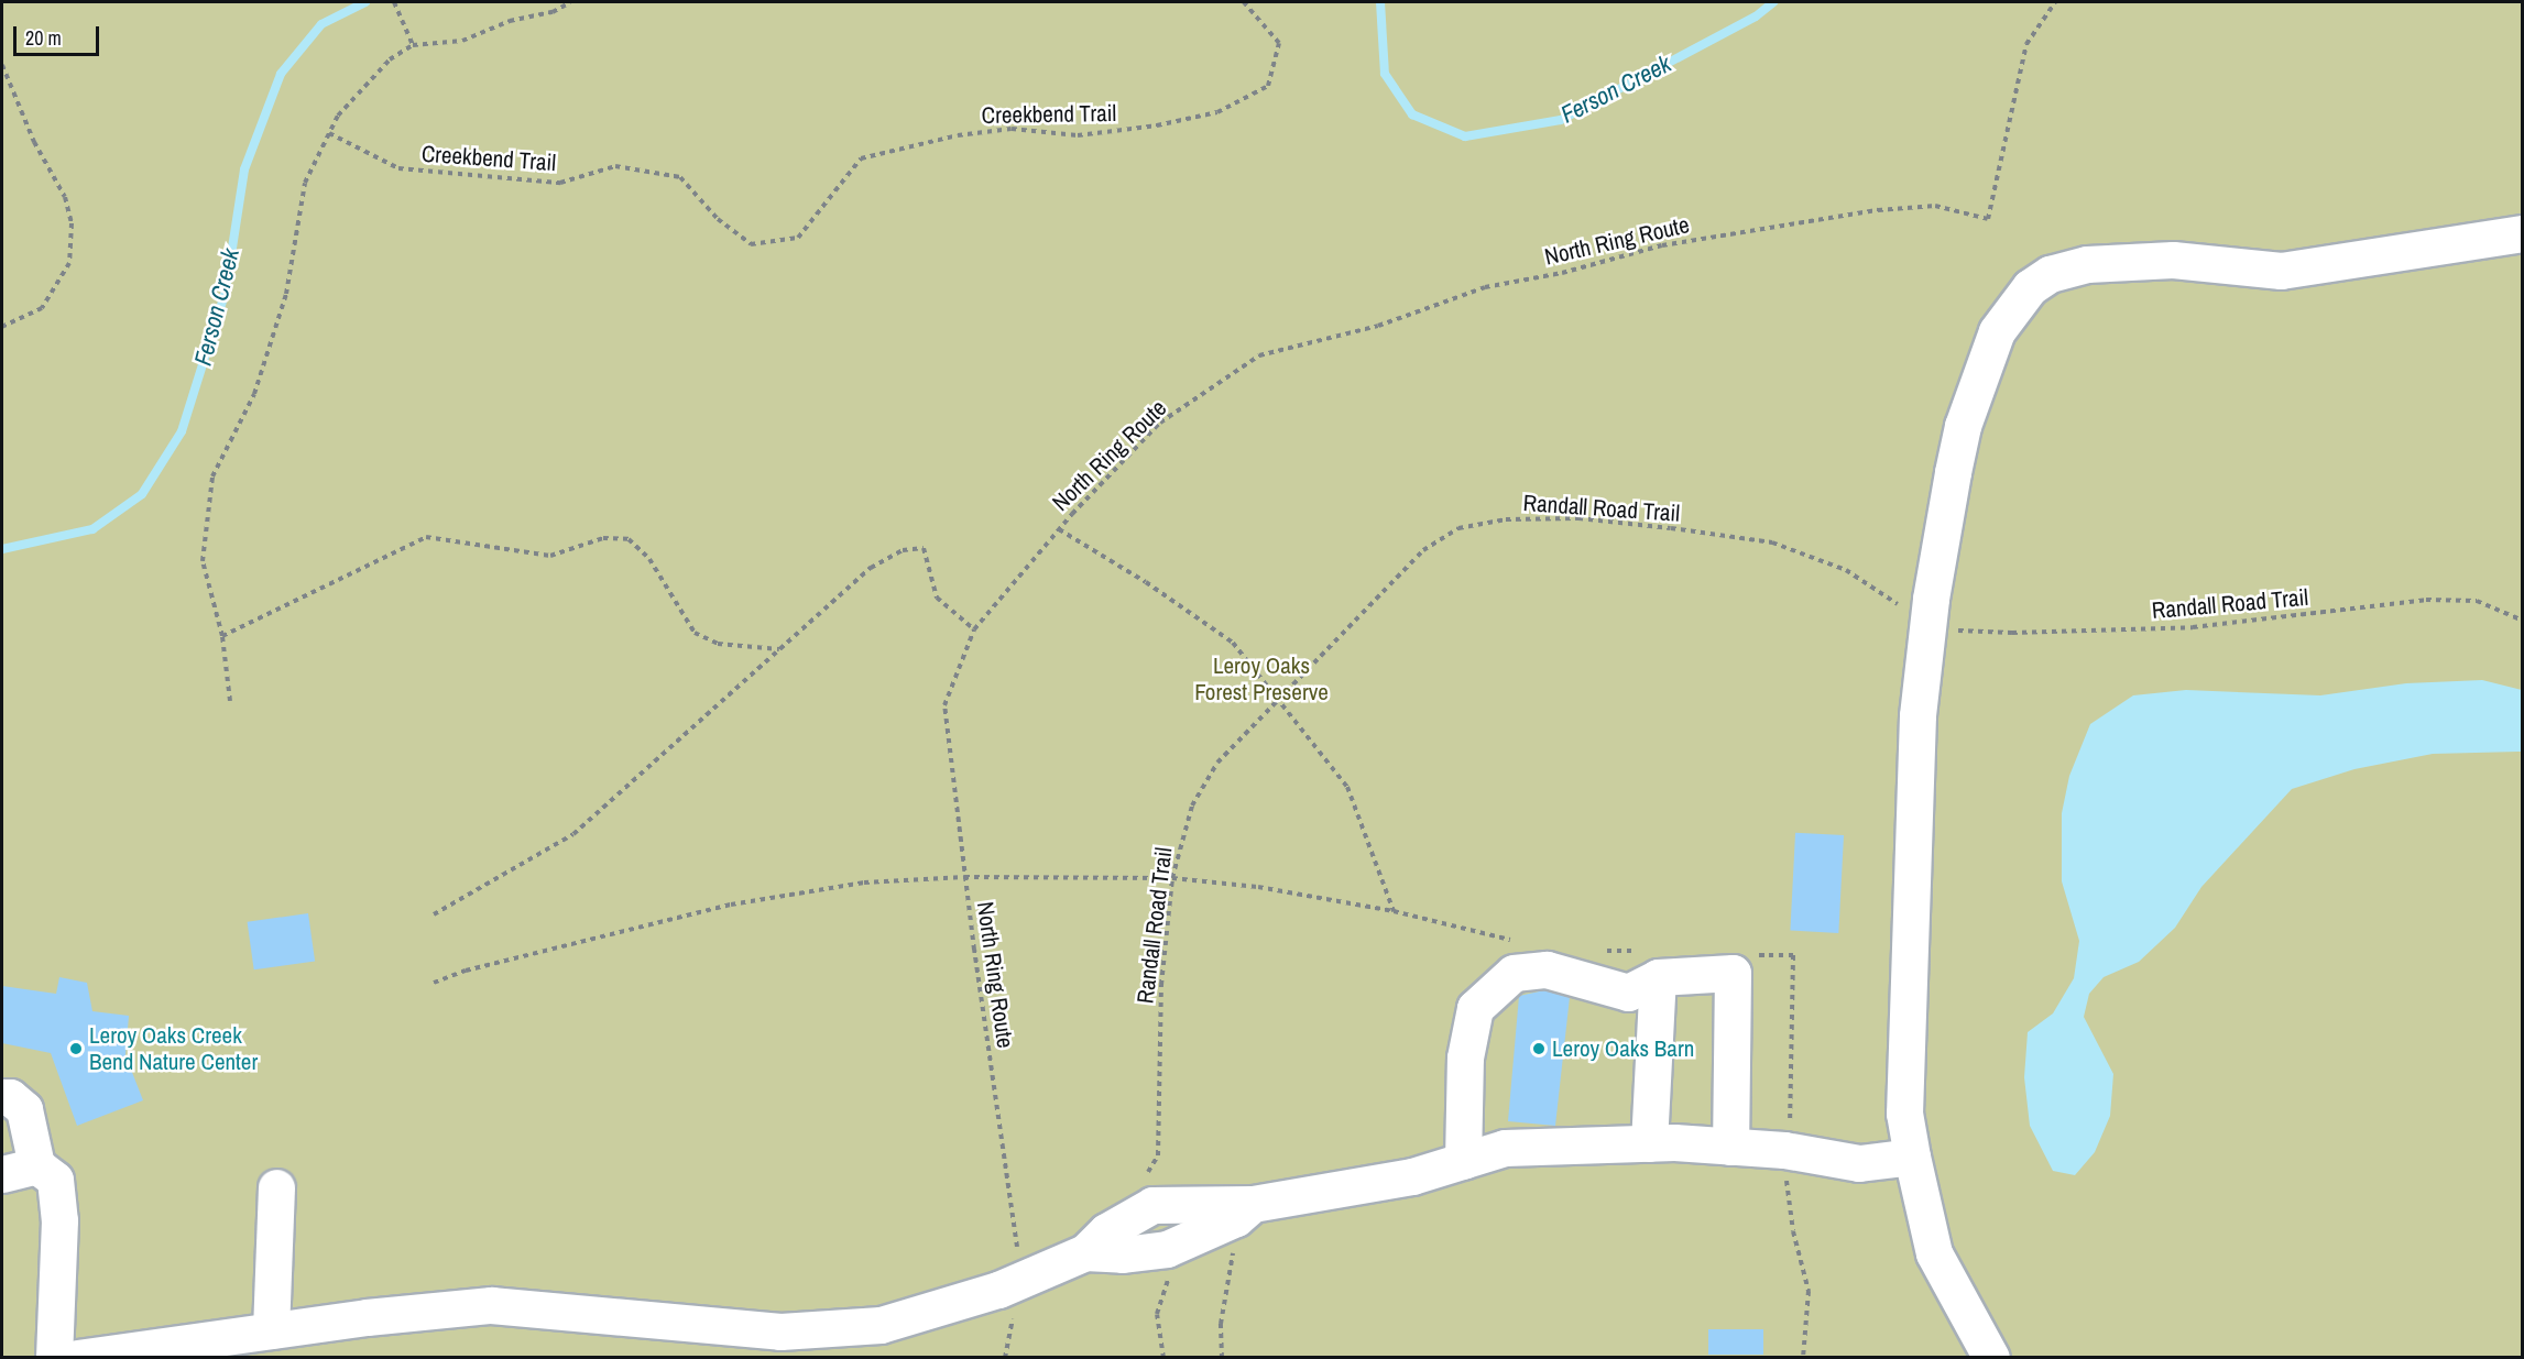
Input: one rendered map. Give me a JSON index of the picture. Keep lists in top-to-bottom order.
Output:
{
  "streets": {
    "path": ["Creekbend Trail", "North Ring Route", "Randall Road Trail"]
  },
  "water": ["Ferson Creek"],
  "parks": ["Leroy Oaks Forest Preserve"],
  "places": ["Leroy Oaks Creek Bend Nature Center", "Leroy Oaks Barn"],
  "scale_bar": "20 m"
}
